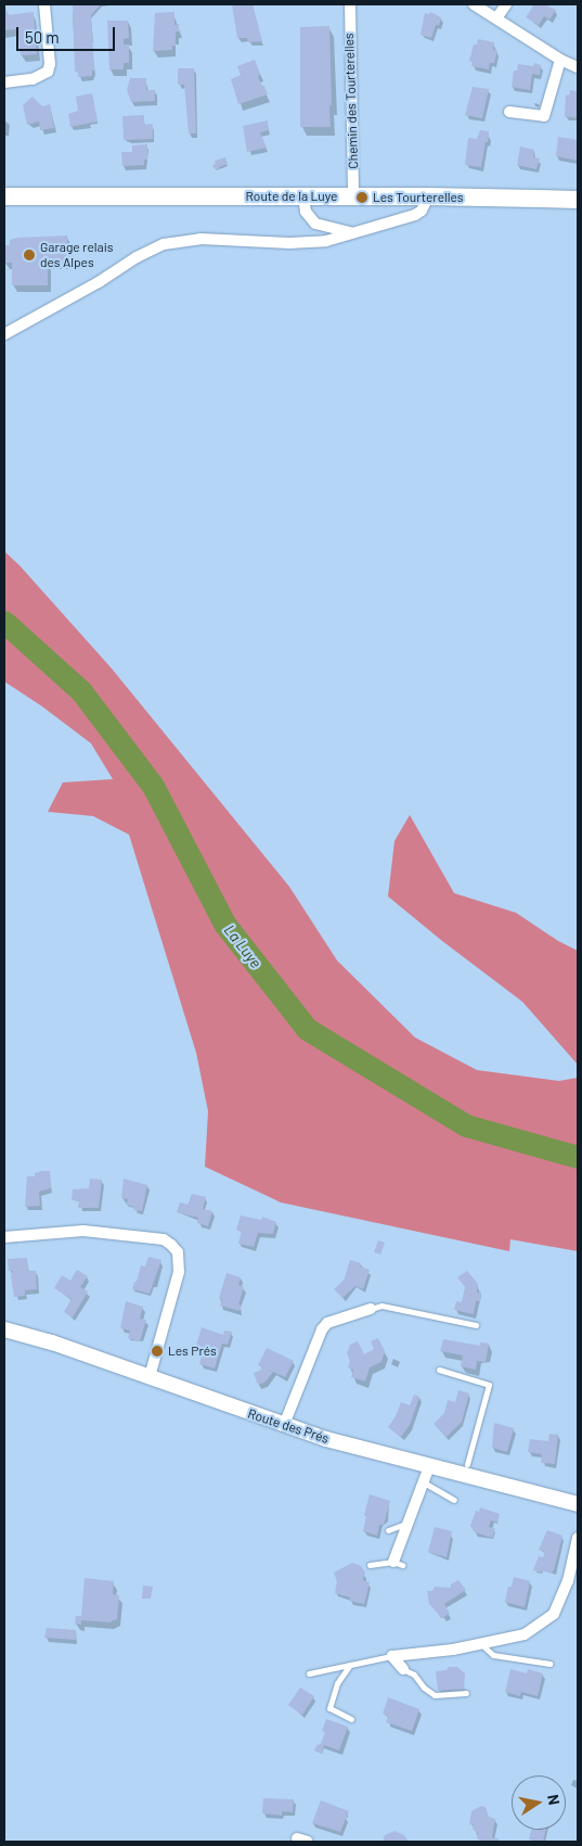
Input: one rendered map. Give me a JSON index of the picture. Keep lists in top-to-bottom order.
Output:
{
  "streets": {
    "main road": ["Route de la Luye"],
    "street": ["Chemin des Tourterelles", "Route des Prés"]
  },
  "crossings": [
    ["Chemin des Tourterelles", "Route de la Luye"]
  ],
  "water": ["La Luye"],
  "places": ["Les Tourterelles", "Garage relais des Alpes", "Les Prés"],
  "scale_bar": "50 m",
  "north": "right"
}
